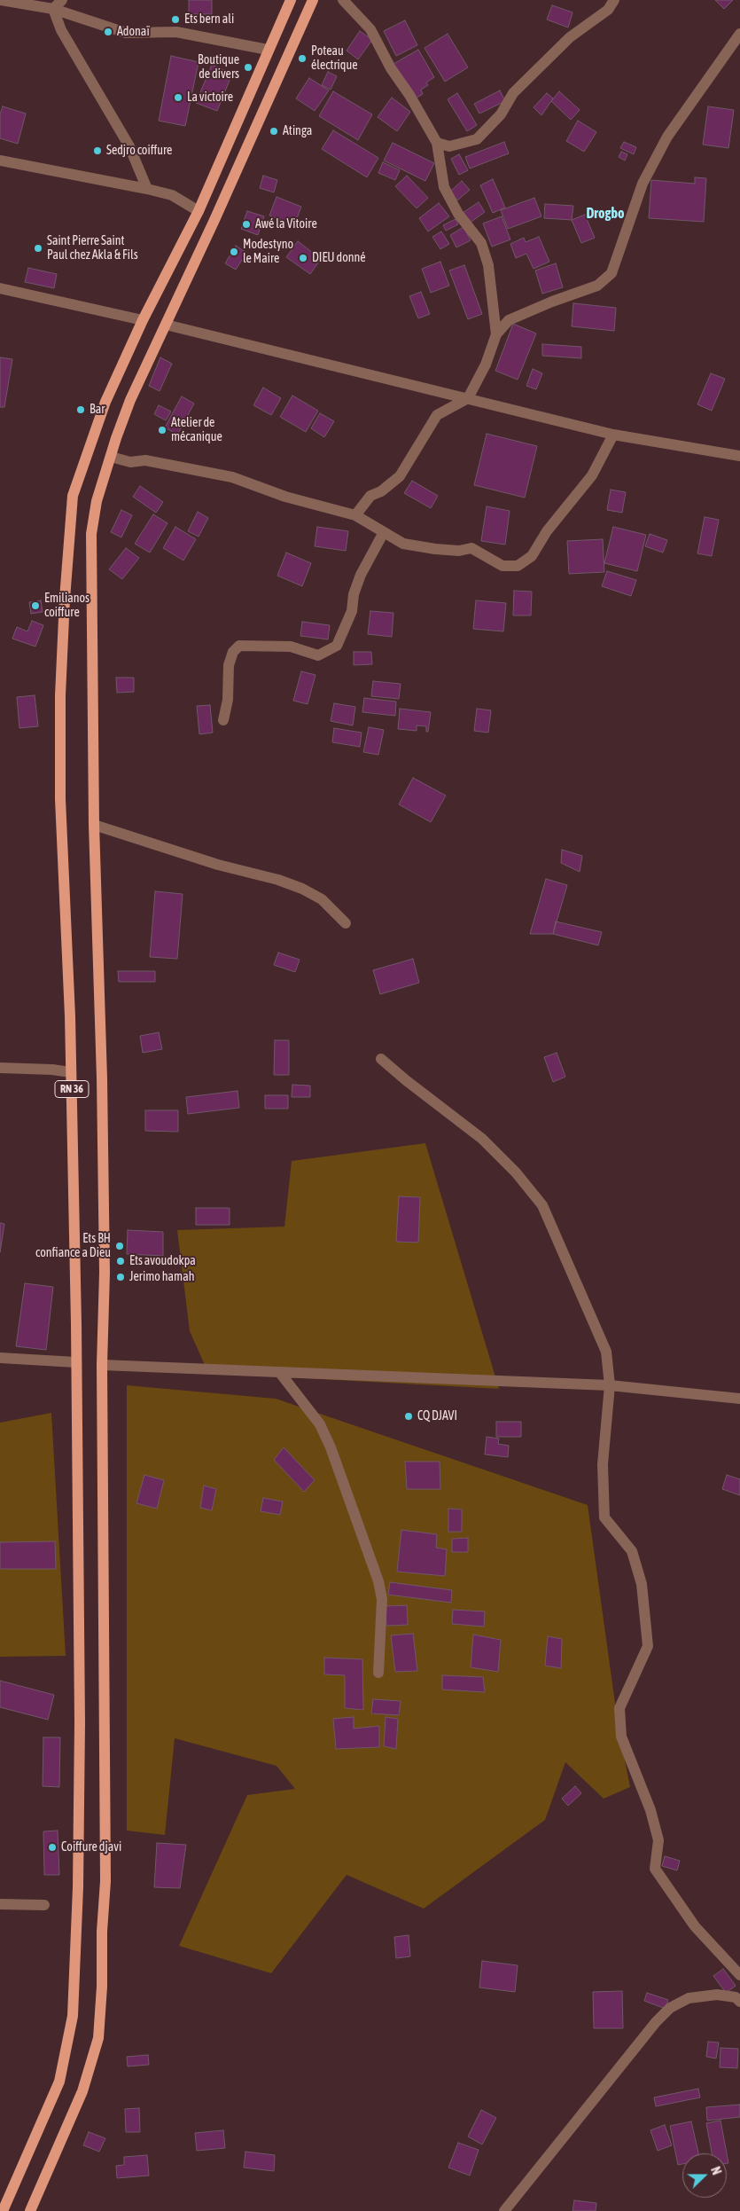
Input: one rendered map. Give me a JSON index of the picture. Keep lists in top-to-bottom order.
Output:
{
  "streets": {
    "main road": ["RN 36"]
  },
  "districts": ["Drogbo"],
  "places": [
    "Ets bern ali",
    "Adonaï",
    "Poteau électrique",
    "Boutique de divers",
    "La victoire",
    "Atinga",
    "Sedjro coiffure",
    "Awé la Vitoire",
    "Saint Pierre Saint Paul chez Akla & Fils",
    "Modestyno le Maire",
    "DIEU donné",
    "Bar",
    "Atelier de mécanique",
    "Emilianos coiffure",
    "Ets BH confiance a Dieu",
    "Ets avoudokpa",
    "Jerimo hamah",
    "CQ DJAVI",
    "Coiffure djavi"
  ],
  "north": "right"
}
